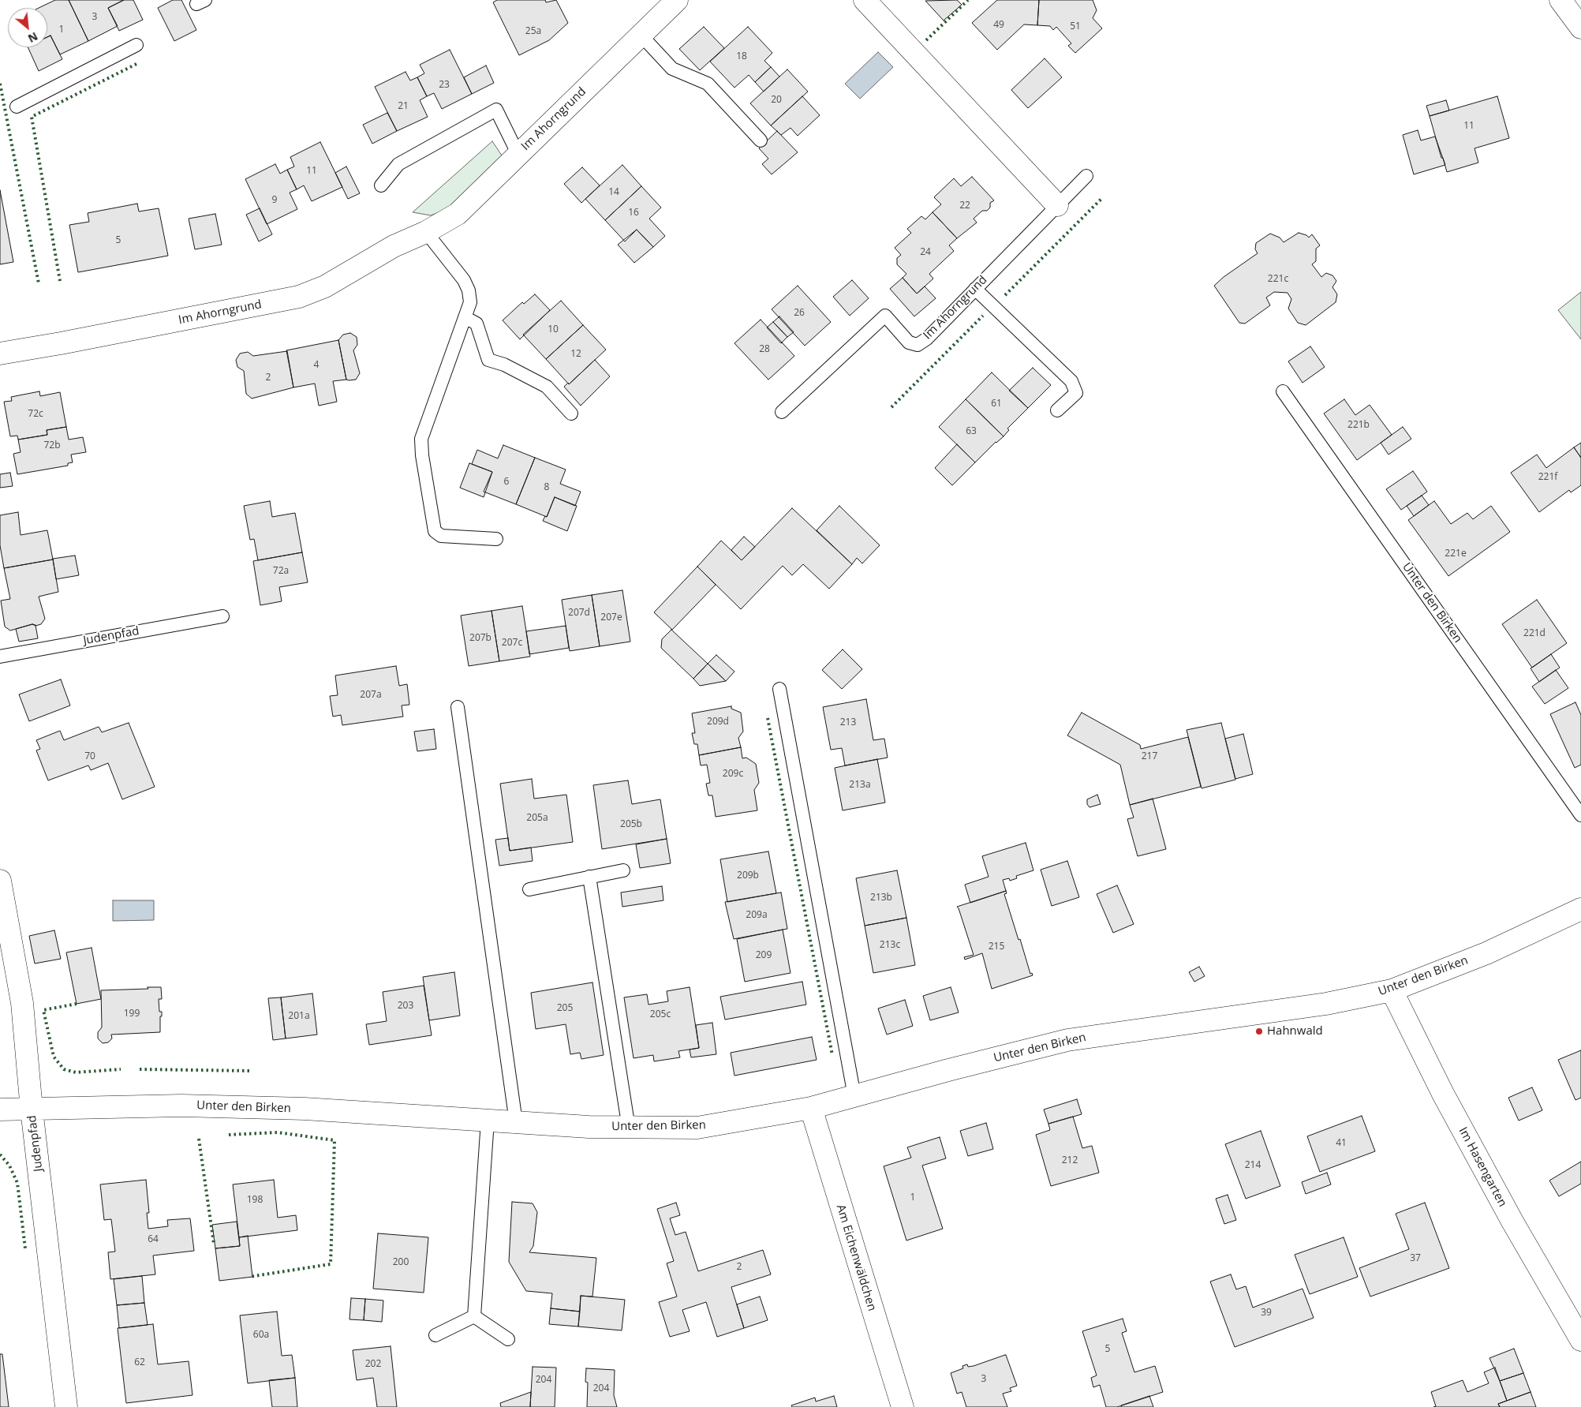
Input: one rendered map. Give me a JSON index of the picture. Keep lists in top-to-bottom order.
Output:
{
  "streets": {
    "street": [
      "Im Ahorngrund",
      "Unter den Birken",
      "Judenpfad",
      "Im Hasengarten",
      "Am Eichenwäldchen"
    ]
  },
  "crossings": [
    ["Unter den Birken", "Judenpfad"],
    ["Unter den Birken", "Im Hasengarten"],
    ["Unter den Birken", "Am Eichenwäldchen"]
  ],
  "places": ["Hahnwald"],
  "house_numbers": [
    "3",
    "49",
    "51",
    "1",
    "25a",
    "18",
    "23",
    "20",
    "21",
    "11",
    "11",
    "14",
    "9",
    "22",
    "16",
    "5",
    "24",
    "221c",
    "26",
    "10",
    "28",
    "12",
    "4",
    "2",
    "61",
    "72c",
    "221b",
    "63",
    "72b",
    "221f",
    "6",
    "8",
    "221e",
    "72a",
    "207d",
    "207e",
    "221d",
    "207b",
    "207c",
    "207a",
    "209d",
    "213",
    "70",
    "217",
    "209c",
    "213a",
    "205a",
    "205b",
    "209b",
    "213b",
    "209a",
    "213c",
    "215",
    "209",
    "203",
    "205",
    "199",
    "205c",
    "201a",
    "41",
    "212",
    "214",
    "1",
    "198",
    "64",
    "37",
    "200",
    "2",
    "39",
    "60a",
    "5",
    "62",
    "202",
    "3",
    "204",
    "204"
  ],
  "north": "bottom right"
}
